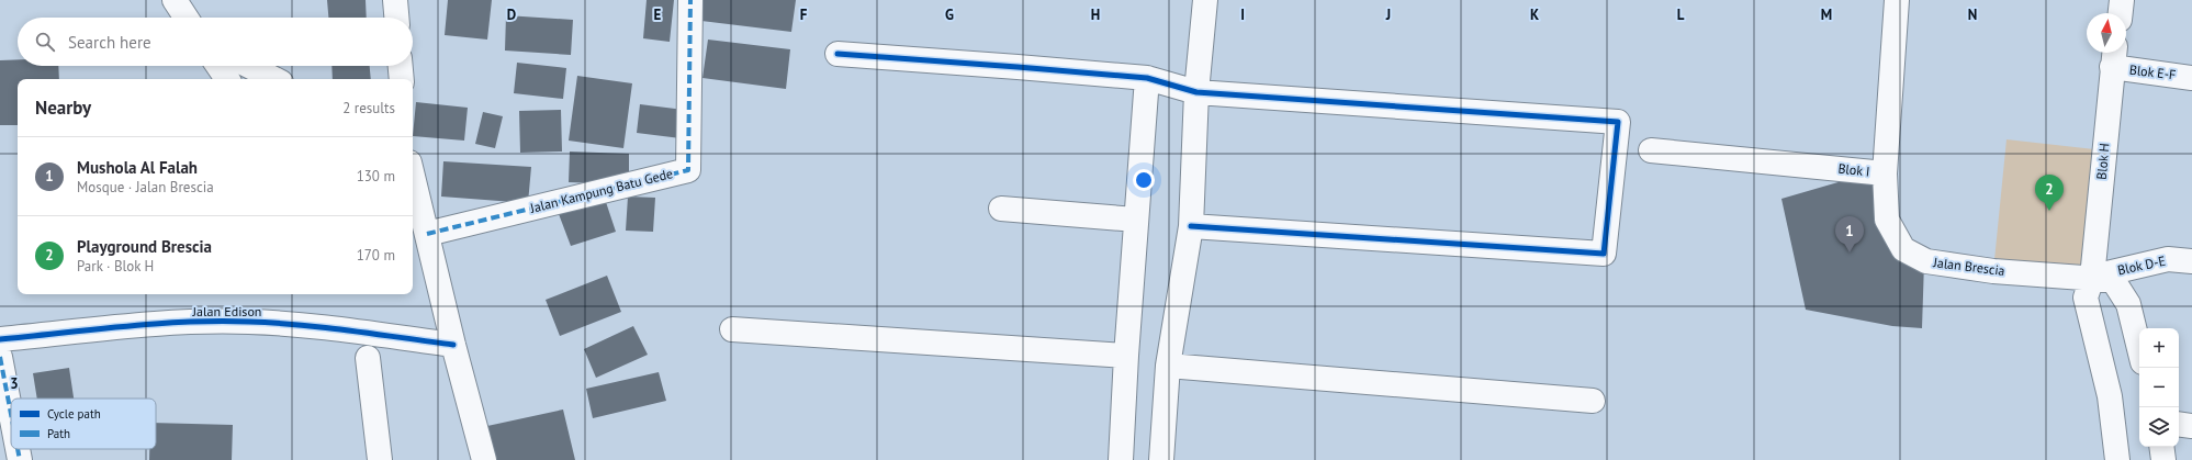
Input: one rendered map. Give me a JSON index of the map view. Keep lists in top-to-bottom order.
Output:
{
  "streets": {
    "street": [
      "Blok E-F",
      "Blok H",
      "Blok I",
      "Jalan Kampung Batu Gede",
      "Blok D-E",
      "Jalan Brescia",
      "Jalan Edison"
    ]
  },
  "crossings": [
    ["Blok E-F", "Blok H"],
    ["Blok H", "Blok D-E"],
    ["Blok H", "Jalan Brescia"],
    ["Blok I", "Jalan Brescia"],
    ["Blok D-E", "Jalan Brescia"]
  ],
  "legend": ["Cycle path", "Path"],
  "north": "top",
  "page": {
    "search": "Search here",
    "heading": ["Nearby", "2 results"],
    "list": [
      {
        "mark": "1",
        "name": "Mushola Al Falah",
        "note": "Mosque · Jalan Brescia",
        "value": "130 m"
      },
      {
        "mark": "2",
        "name": "Playground Brescia",
        "note": "Park · Blok H",
        "value": "170 m"
      }
    ],
    "pins": ["2", "1"],
    "map_buttons": ["+", "−"]
  },
  "grid": {
    "columns": [
      "D",
      "E",
      "F",
      "G",
      "H",
      "I",
      "J",
      "K",
      "L",
      "M",
      "N"
    ],
    "rows": ["3"]
  }
}
